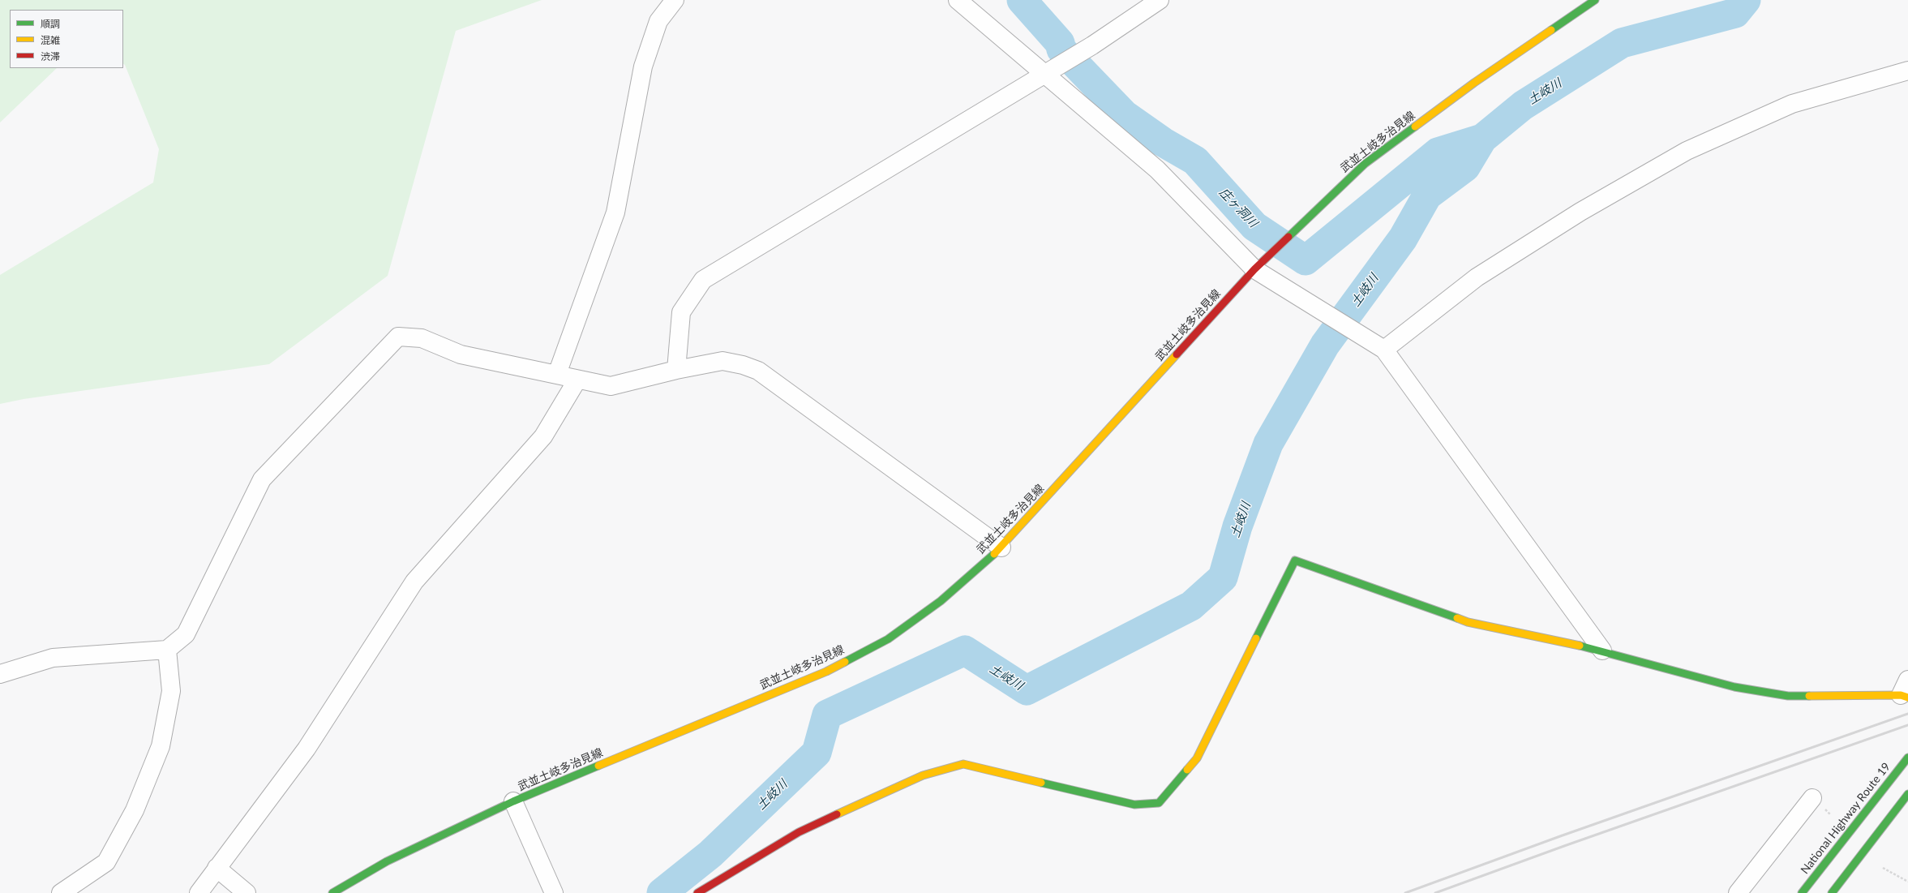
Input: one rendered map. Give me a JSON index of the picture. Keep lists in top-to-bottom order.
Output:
{
  "streets": {
    "main road": ["武並土岐多治見線", "National Highway Route 19"]
  },
  "water": ["土岐川", "庄ヶ洞川"],
  "legend": ["順調", "混雑", "渋滞"]
}
